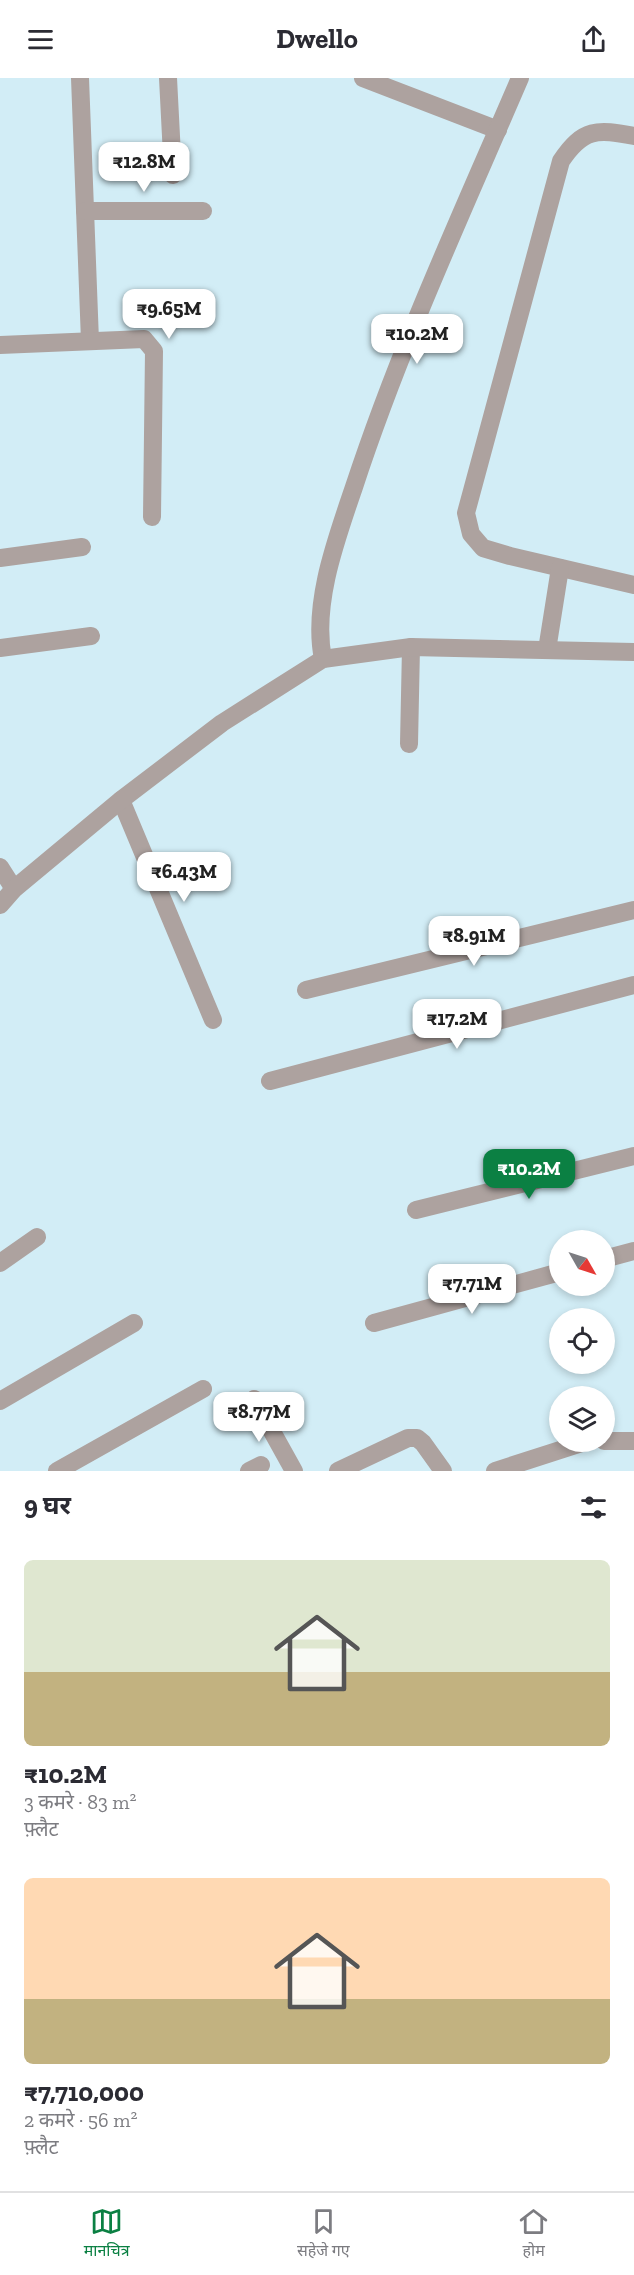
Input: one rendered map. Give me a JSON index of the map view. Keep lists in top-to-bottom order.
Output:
{
  "north": "bottom right",
  "page": {
    "header": "Dwello",
    "price": [
      "₹12.8M",
      "₹9.65M",
      "₹10.2M",
      "₹6.43M",
      "₹8.91M",
      "₹17.2M",
      "₹10.2M",
      "₹7.71M",
      "₹8.77M"
    ],
    "heading": "9 घर",
    "list": [
      {
        "name": "₹10.2M",
        "note": "3 कमरे · 83 m² · फ़्लैट"
      },
      {
        "name": "₹7,710,000",
        "note": "2 कमरे · 56 m² · फ़्लैट"
      }
    ],
    "tabs": ["मानचित्र", "सहेजे गए", "होम"]
  }
}
